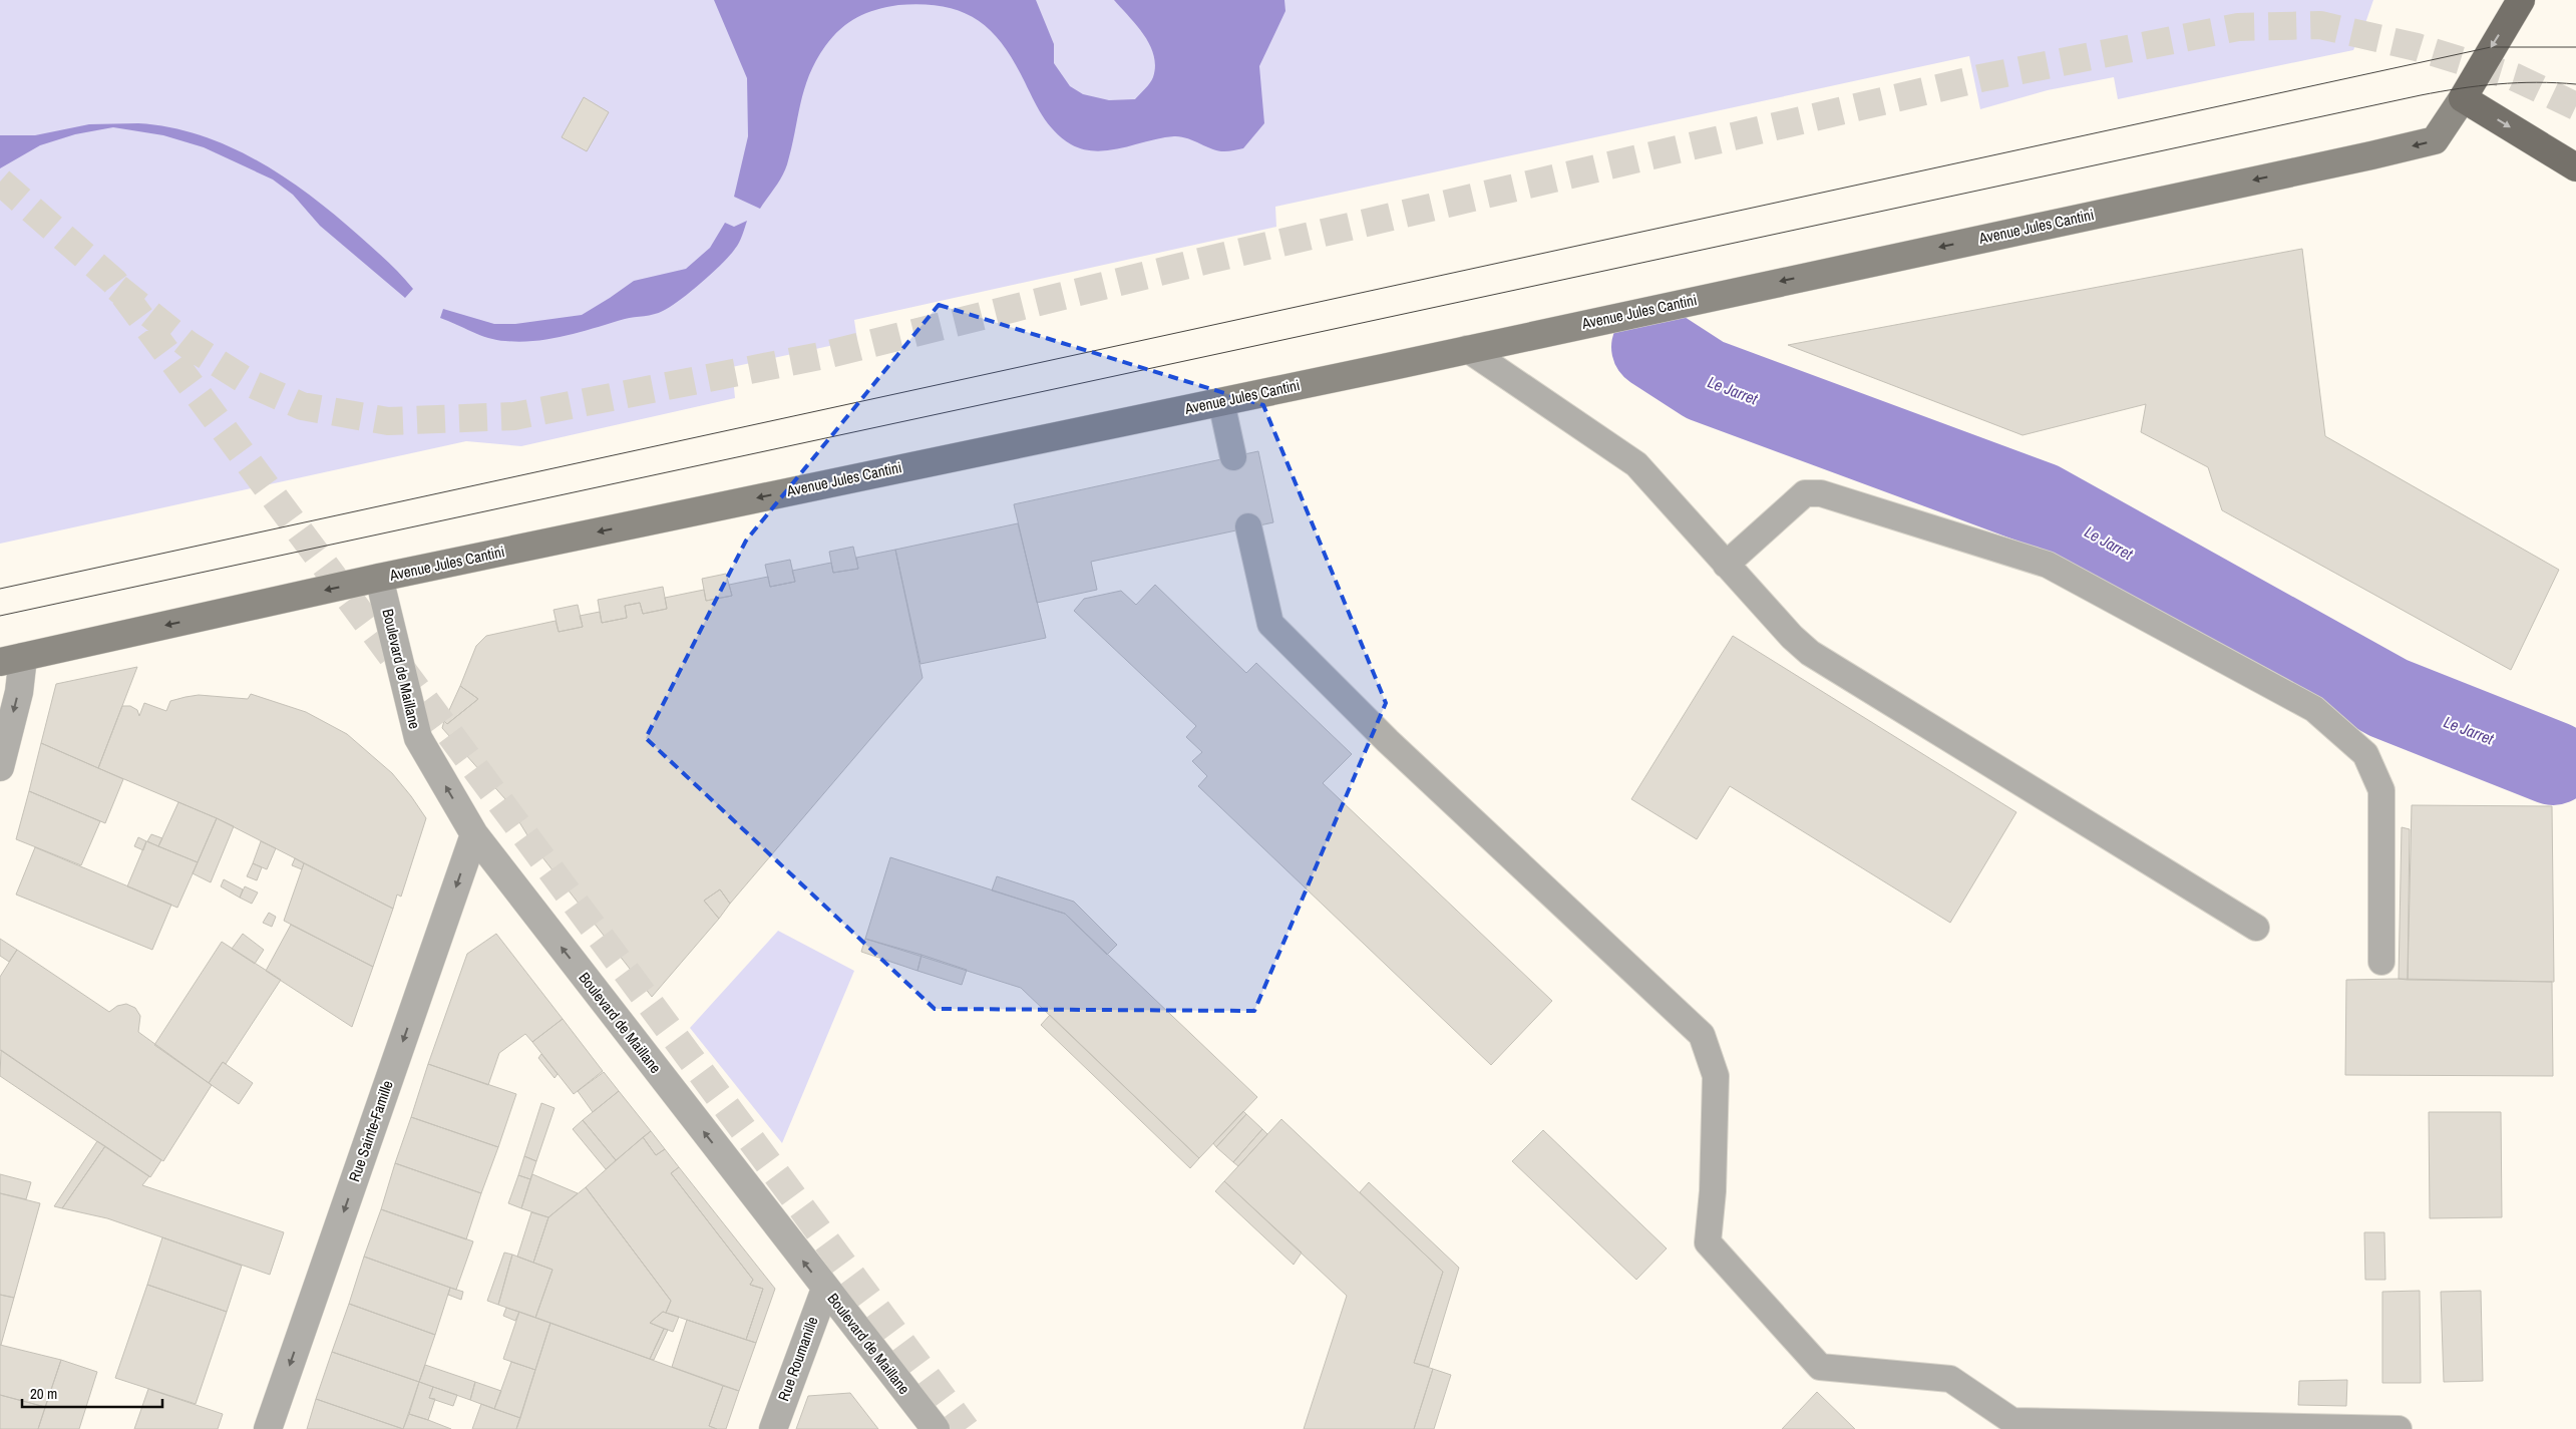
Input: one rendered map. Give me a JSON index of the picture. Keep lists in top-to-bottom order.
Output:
{
  "streets": {
    "main road": ["Avenue Jules Cantini"],
    "street": ["Boulevard de Maillane", "Rue Sainte-Famille", "Rue Roumanille"]
  },
  "crossings": [
    ["Avenue Jules Cantini", "Boulevard de Maillane"],
    ["Boulevard de Maillane", "Rue Sainte-Famille"],
    ["Boulevard de Maillane", "Rue Roumanille"]
  ],
  "one_way": ["Avenue Jules Cantini", "Boulevard de Maillane", "Rue Sainte-Famille"],
  "water": ["Le Jarret"],
  "scale_bar": "20 m"
}
